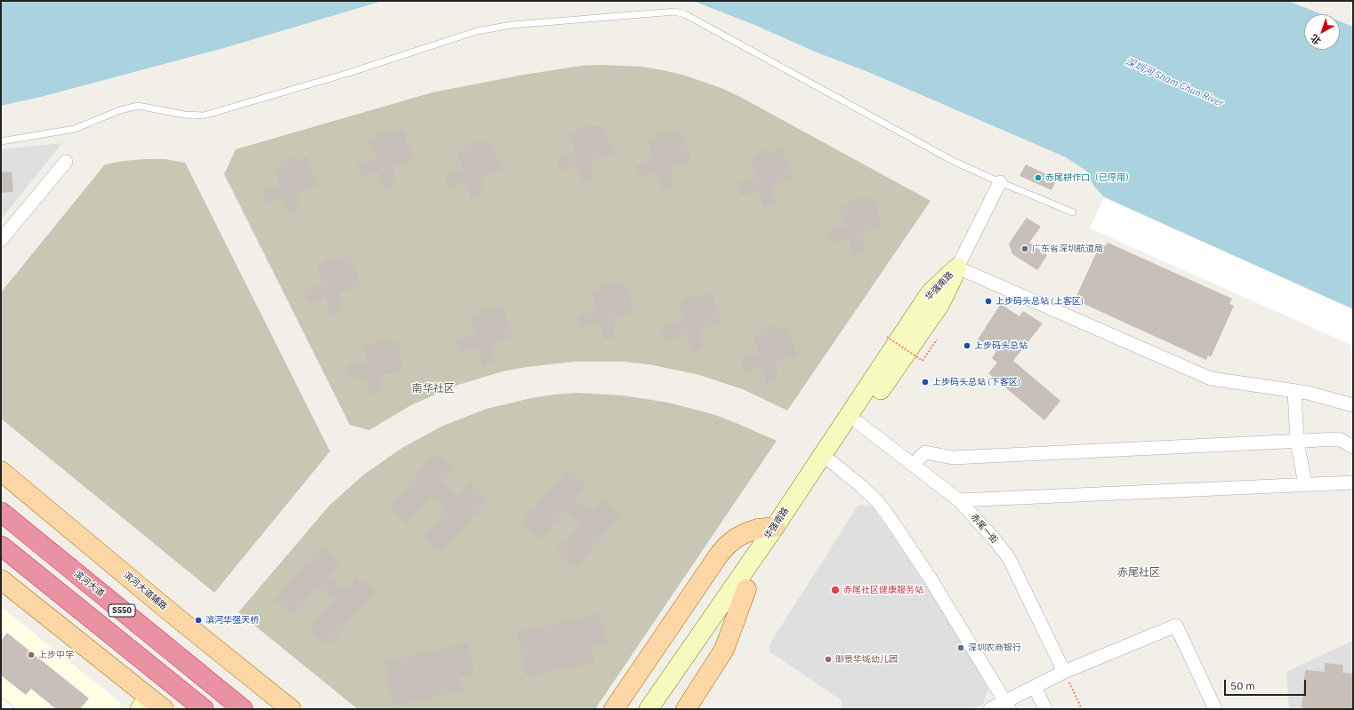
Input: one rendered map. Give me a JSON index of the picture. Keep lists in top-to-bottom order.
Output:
{
  "streets": {
    "highway": ["滨河大道", "S550"],
    "main road": ["华强南路", "滨河大道辅路"],
    "street": ["赤尾一街"]
  },
  "crossings": [
    ["华强南路", "赤尾一街"]
  ],
  "districts": ["南华社区", "赤尾社区"],
  "water": ["深圳河 Sham Chun River"],
  "places": [
    "赤尾耕作口（已停用）",
    "广东省深圳航道局",
    "上步码头总站 (上客区)",
    "上步码头总站",
    "上步码头总站 (下客区)",
    "赤尾社区健康服务站",
    "滨河华强天桥",
    "深圳农商银行",
    "上步中学",
    "御景华城幼儿园"
  ],
  "scale_bar": "50 m",
  "north": "bottom left"
}
